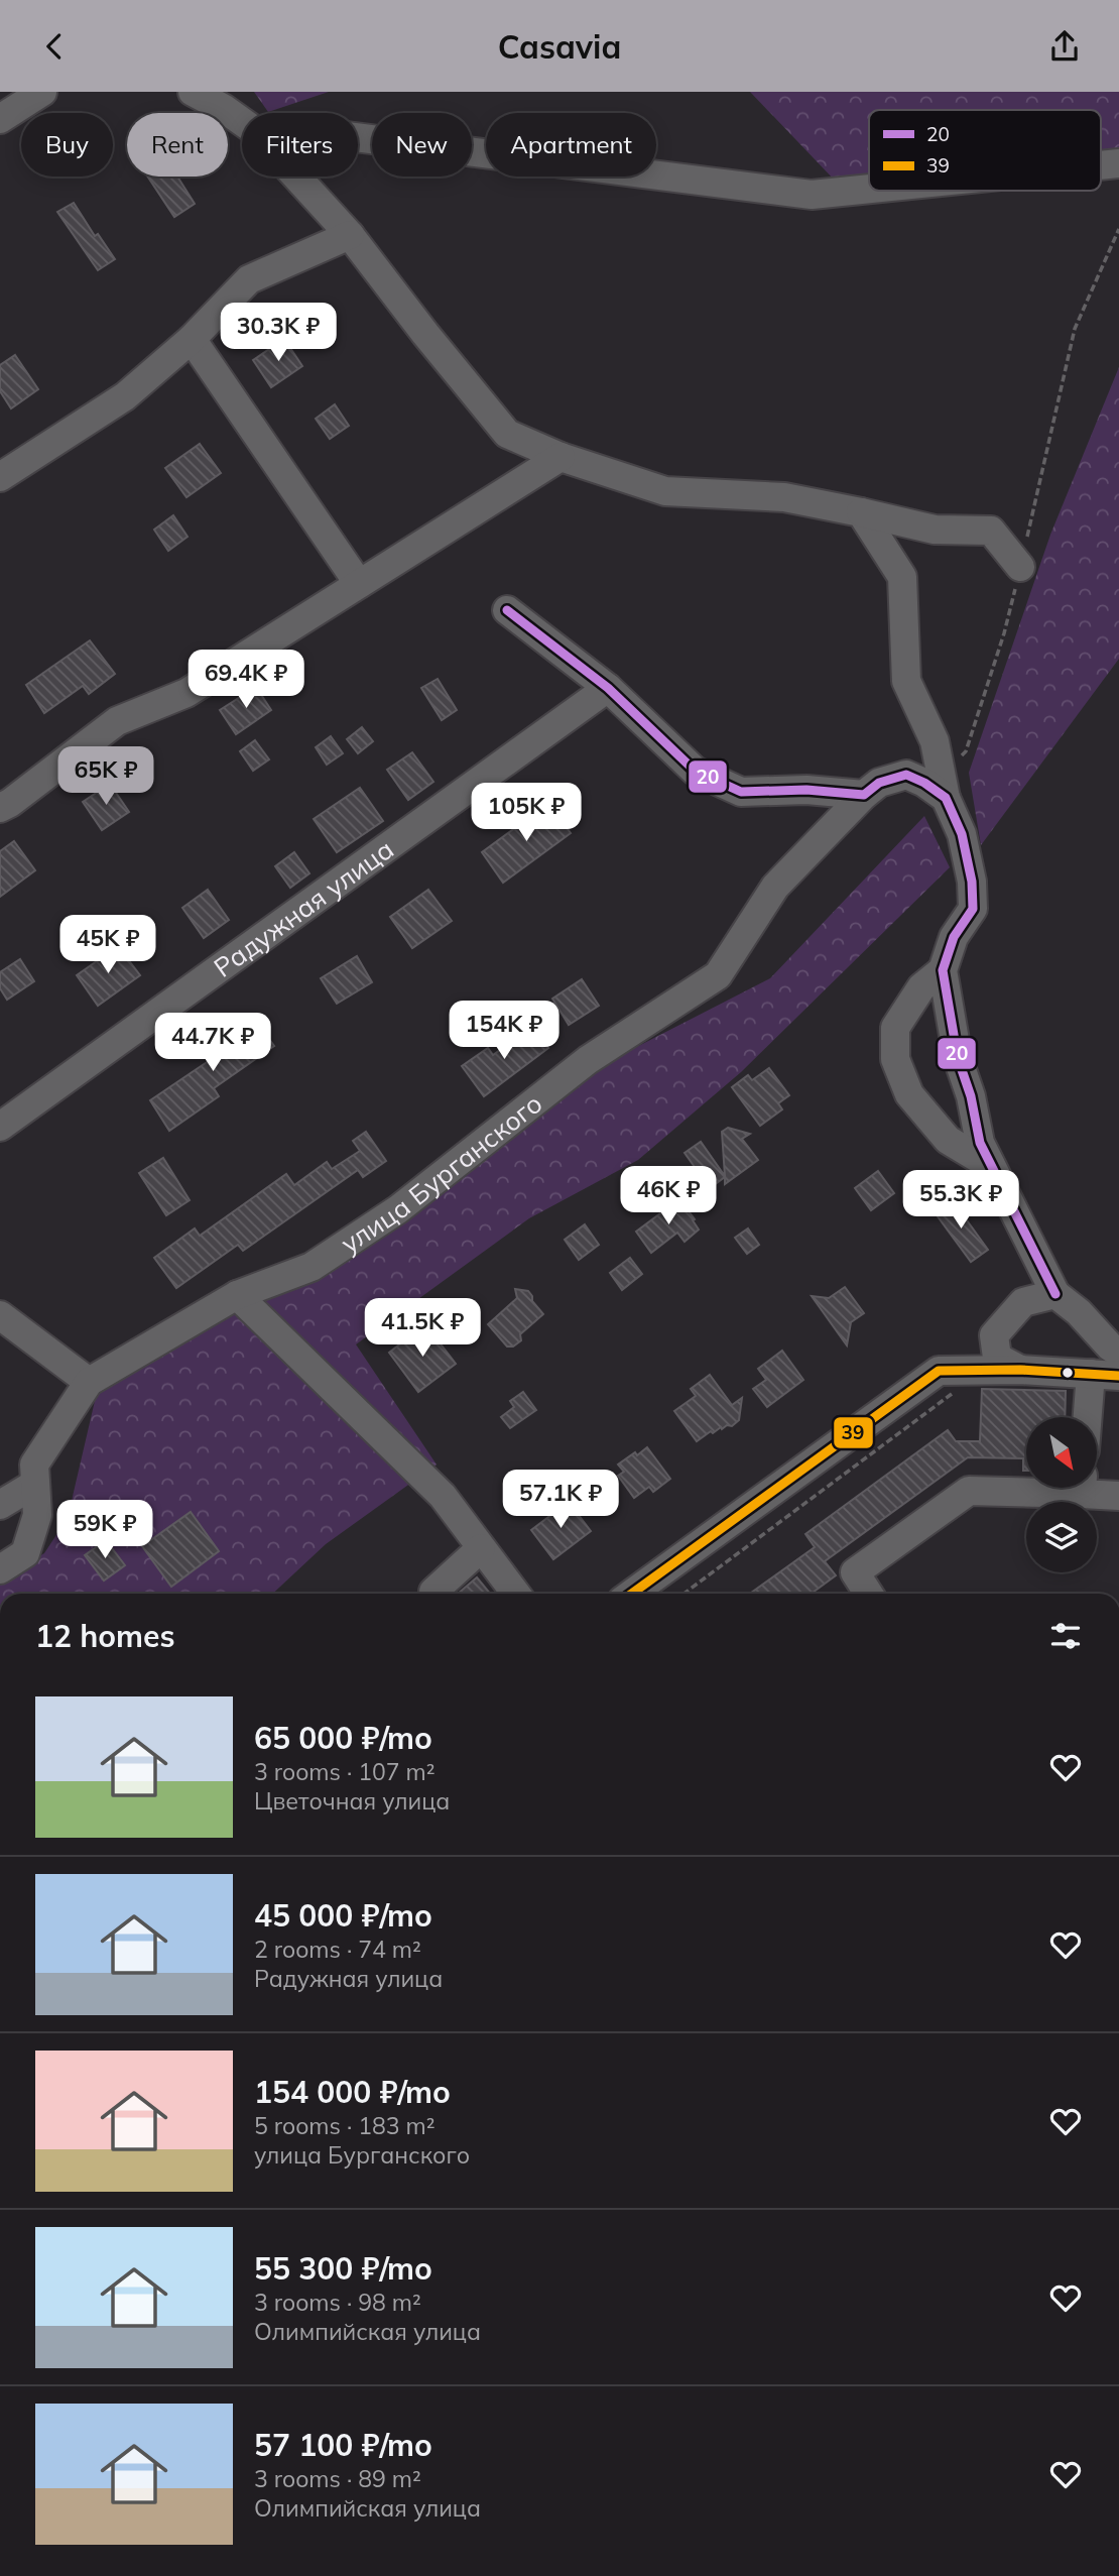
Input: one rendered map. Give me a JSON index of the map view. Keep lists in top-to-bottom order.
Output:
{
  "streets": {
    "street": ["Радужная улица", "улица Бурганского"]
  },
  "lines": ["transit line 20", "transit line 39"],
  "legend": ["20", "39"],
  "north": "bottom right",
  "page": {
    "header": "Casavia",
    "chip": [
      "Buy",
      "Rent",
      "Filters",
      "New",
      "Apartment"
    ],
    "price": [
      "30.3K ₽",
      "69.4K ₽",
      "65K ₽",
      "105K ₽",
      "45K ₽",
      "154K ₽",
      "44.7K ₽",
      "46K ₽",
      "55.3K ₽",
      "41.5K ₽",
      "57.1K ₽",
      "59K ₽"
    ],
    "heading": "12 homes",
    "list": [
      {
        "name": "65 000 ₽/mo",
        "note": "3 rooms · 107 m² · Цветочная улица"
      },
      {
        "name": "45 000 ₽/mo",
        "note": "2 rooms · 74 m² · Радужная улица"
      },
      {
        "name": "154 000 ₽/mo",
        "note": "5 rooms · 183 m² · улица Бурганского"
      },
      {
        "name": "55 300 ₽/mo",
        "note": "3 rooms · 98 m² · Олимпийская улица"
      },
      {
        "name": "57 100 ₽/mo",
        "note": "3 rooms · 89 m² · Олимпийская улица"
      }
    ]
  }
}
